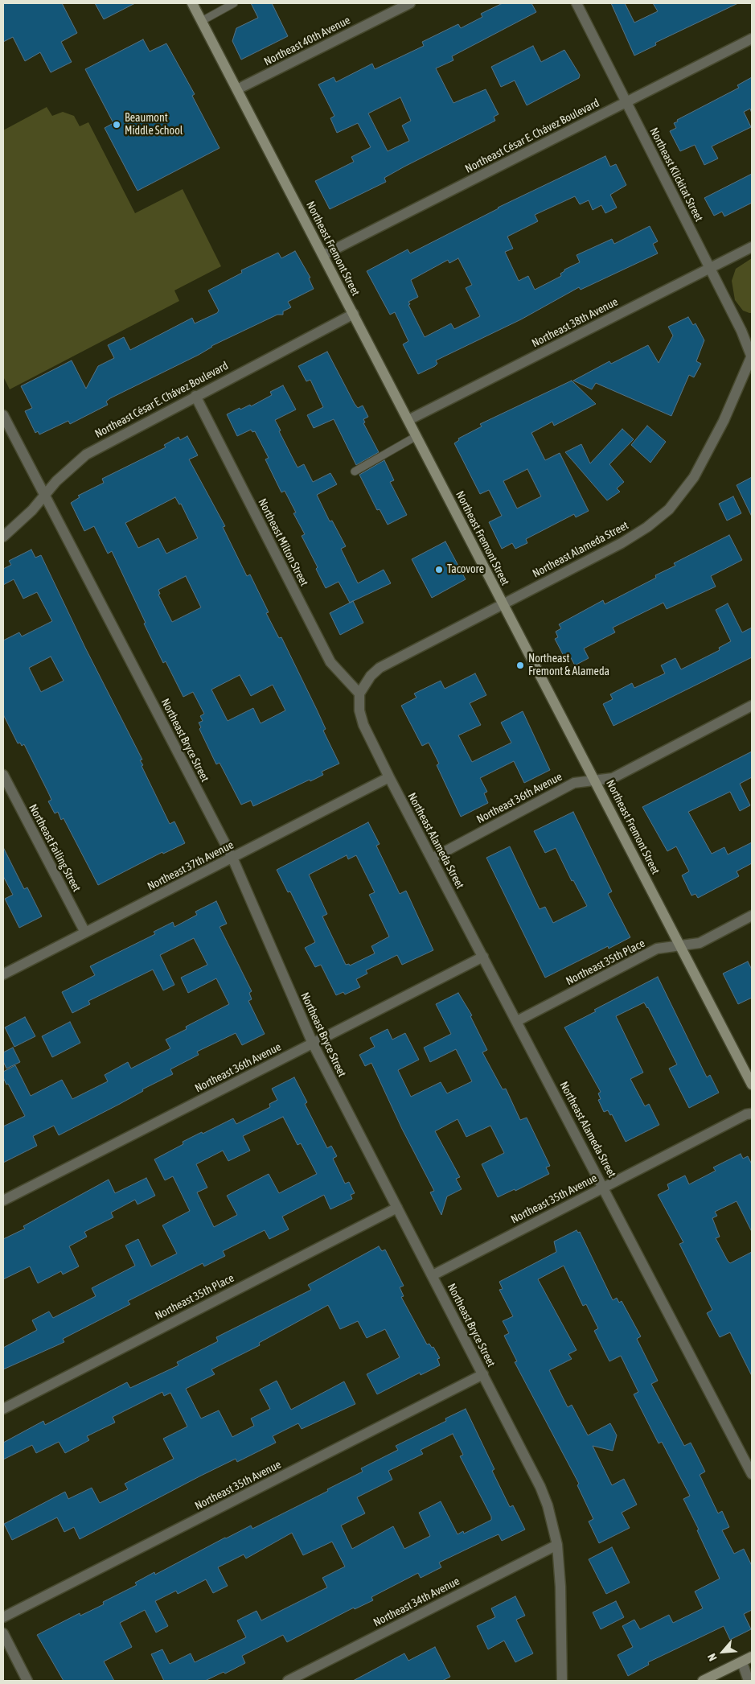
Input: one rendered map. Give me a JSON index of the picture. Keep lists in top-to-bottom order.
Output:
{
  "streets": {
    "main road": ["Northeast Fremont Street"],
    "street": [
      "Northeast 40th Avenue",
      "Northeast César E. Chávez Boulevard",
      "Northeast Klickitat Street",
      "Northeast 38th Avenue",
      "Northeast Milton Street",
      "Northeast Alameda Street",
      "Northeast Bryce Street",
      "Northeast 36th Avenue",
      "Northeast Failing Street",
      "Northeast 37th Avenue",
      "Northeast 35th Place",
      "Northeast 35th Avenue",
      "Northeast 34th Avenue"
    ]
  },
  "crossings": [
    ["Northeast 40th Avenue", "Northeast Fremont Street"],
    ["Northeast César E. Chávez Boulevard", "Northeast Klickitat Street"],
    ["Northeast César E. Chávez Boulevard", "Northeast Fremont Street"],
    ["Northeast César E. Chávez Boulevard", "Northeast Milton Street"],
    ["Northeast César E. Chávez Boulevard", "Northeast Bryce Street"],
    ["Northeast Klickitat Street", "Northeast 38th Avenue"],
    ["Northeast Klickitat Street", "Northeast Alameda Street"],
    ["Northeast Fremont Street", "Northeast 38th Avenue"],
    ["Northeast Fremont Street", "Northeast Alameda Street"],
    ["Northeast Fremont Street", "Northeast 36th Avenue"],
    ["Northeast Fremont Street", "Northeast 35th Place"],
    ["Northeast Milton Street", "Northeast Alameda Street"],
    ["Northeast Alameda Street", "Northeast 36th Avenue"],
    ["Northeast Alameda Street", "Northeast 37th Avenue"],
    ["Northeast Alameda Street", "Northeast 35th Place"],
    ["Northeast Alameda Street", "Northeast 35th Avenue"],
    ["Northeast Bryce Street", "Northeast 36th Avenue"],
    ["Northeast Bryce Street", "Northeast 37th Avenue"],
    ["Northeast Bryce Street", "Northeast 35th Place"],
    ["Northeast Bryce Street", "Northeast 35th Avenue"],
    ["Northeast Bryce Street", "Northeast 34th Avenue"],
    ["Northeast Failing Street", "Northeast 37th Avenue"]
  ],
  "places": ["Beaumont Middle School", "Tacovore", "Northeast Fremont & Alameda"],
  "north": "bottom left"
}
